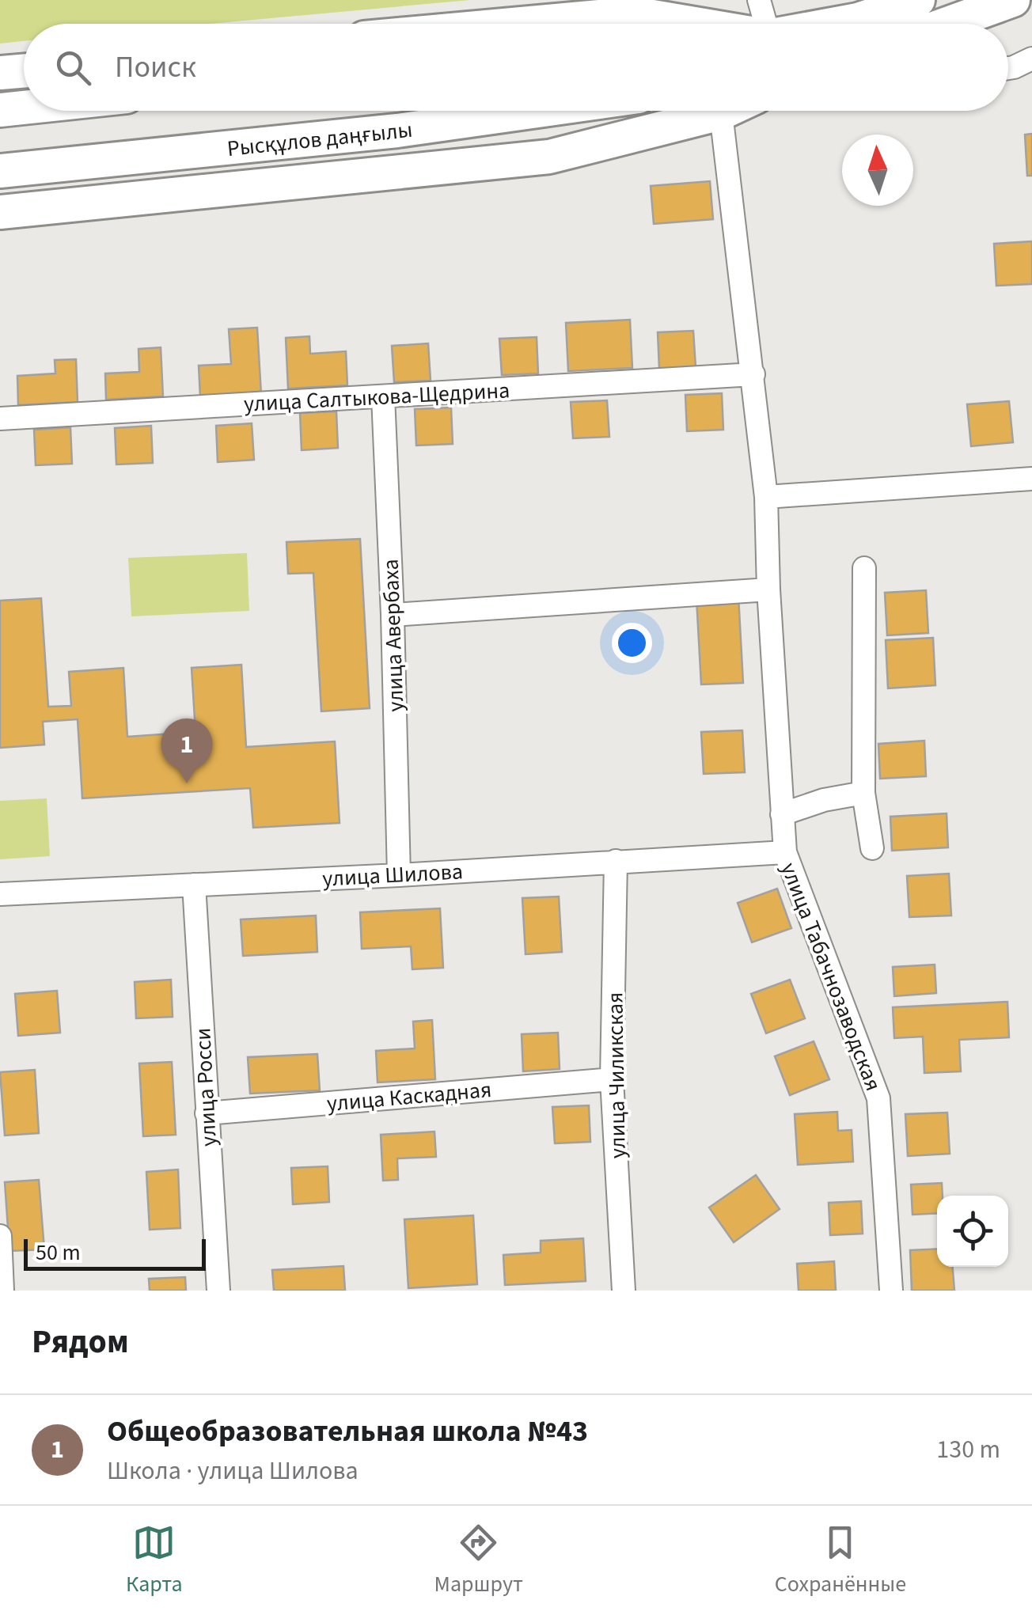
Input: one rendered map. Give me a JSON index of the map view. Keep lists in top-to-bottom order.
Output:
{
  "streets": {
    "main road": ["Рысқұлов даңғылы"],
    "street": [
      "улица Салтыкова-Щедрина",
      "улица Авербаха",
      "улица Шилова",
      "улица Табачнозаводская",
      "улица Чиликская",
      "улица Росси",
      "улица Каскадная"
    ]
  },
  "crossings": [
    ["улица Салтыкова-Щедрина", "улица Авербаха"],
    ["улица Салтыкова-Щедрина", "улица Табачнозаводская"],
    ["улица Авербаха", "улица Шилова"],
    ["улица Шилова", "улица Табачнозаводская"],
    ["улица Шилова", "улица Чиликская"],
    ["улица Шилова", "улица Росси"],
    ["улица Чиликская", "улица Каскадная"],
    ["улица Росси", "улица Каскадная"]
  ],
  "scale_bar": "50 m",
  "north": "top",
  "page": {
    "search": "Поиск",
    "pins": "1",
    "scale": "50 m",
    "heading": "Рядом",
    "list": [
      {
        "mark": "1",
        "name": "Общеобразовательная школа №43",
        "note": "Школа · улица Шилова",
        "value": "130 m"
      }
    ],
    "nav": ["Карта", "Маршрут", "Сохранённые"]
  }
}
